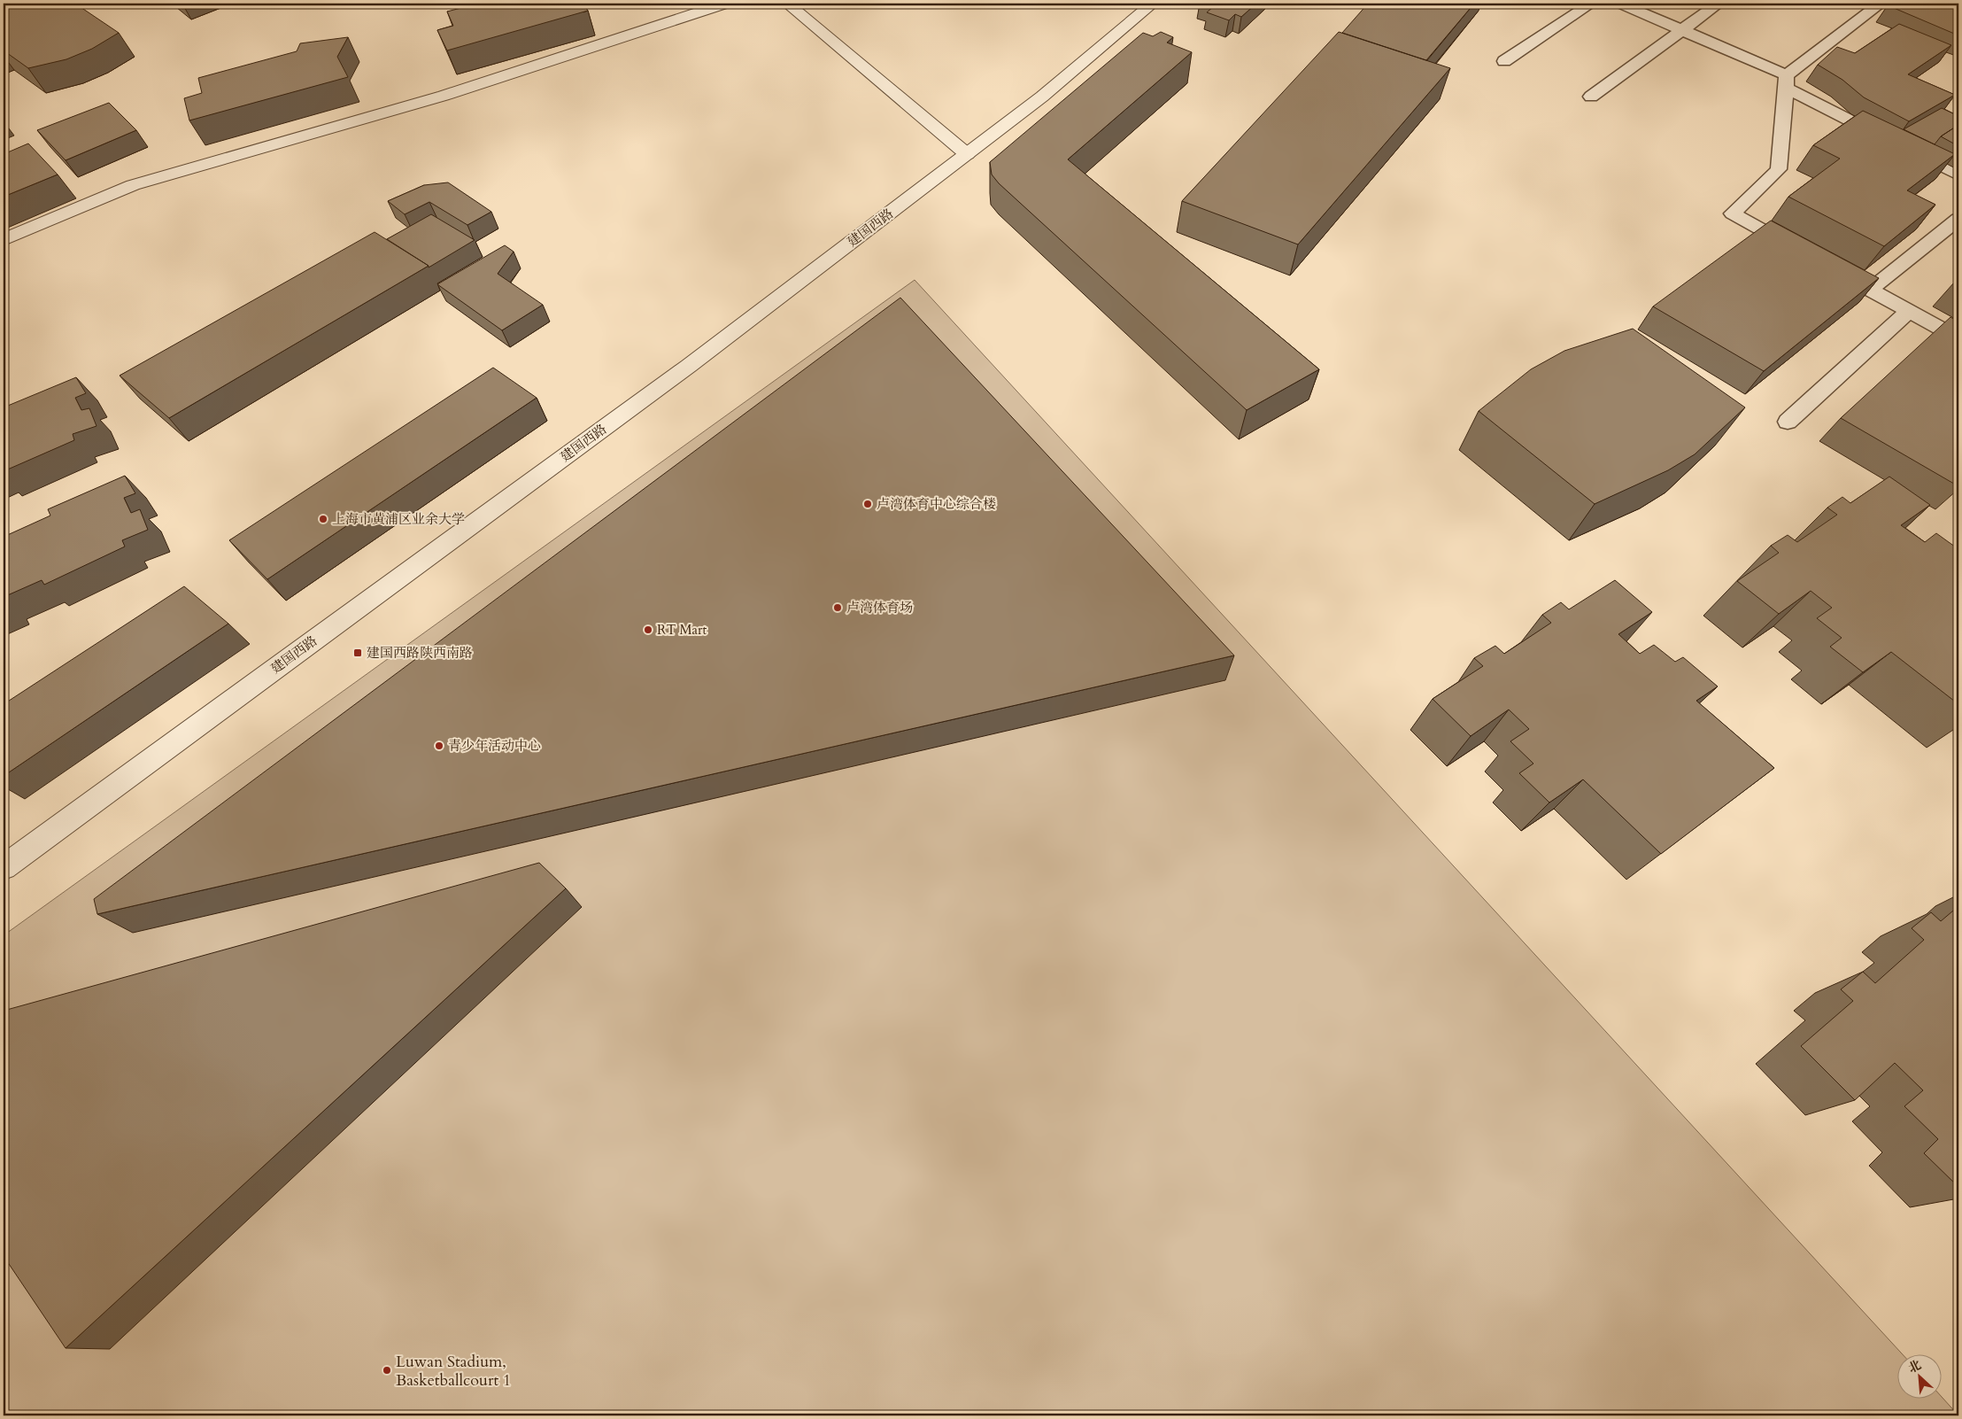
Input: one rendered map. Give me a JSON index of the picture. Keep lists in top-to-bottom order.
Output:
{
  "streets": {
    "street": ["建国西路"]
  },
  "places": {
    "other": [
      "卢湾体育中心综合楼",
      "上海市黄浦区业余大学",
      "卢湾体育场",
      "RT Mart",
      "青少年活动中心",
      "Luwan Stadium, Basketballcourt 1"
    ],
    "transit": ["建国西路陕西南路"]
  },
  "north": "top left"
}
